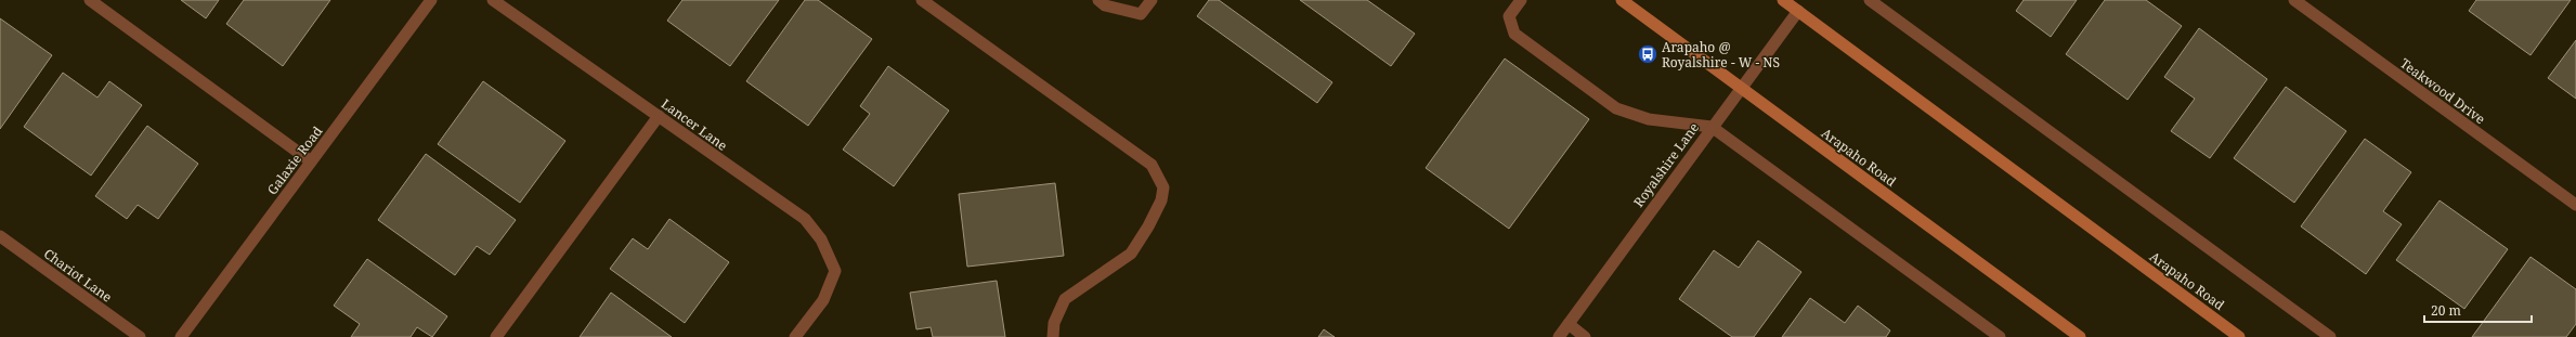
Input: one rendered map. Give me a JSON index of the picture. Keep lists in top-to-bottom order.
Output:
{
  "streets": {
    "main road": ["Arapaho Road"],
    "street": [
      "Teakwood Drive",
      "Lancer Lane",
      "Galaxie Road",
      "Royalshire Lane",
      "Chariot Lane"
    ]
  },
  "crossings": [
    ["Arapaho Road", "Royalshire Lane"]
  ],
  "places": {
    "bus stop": ["Arapaho @ Royalshire - W - NS"]
  },
  "scale_bar": "20 m"
}
